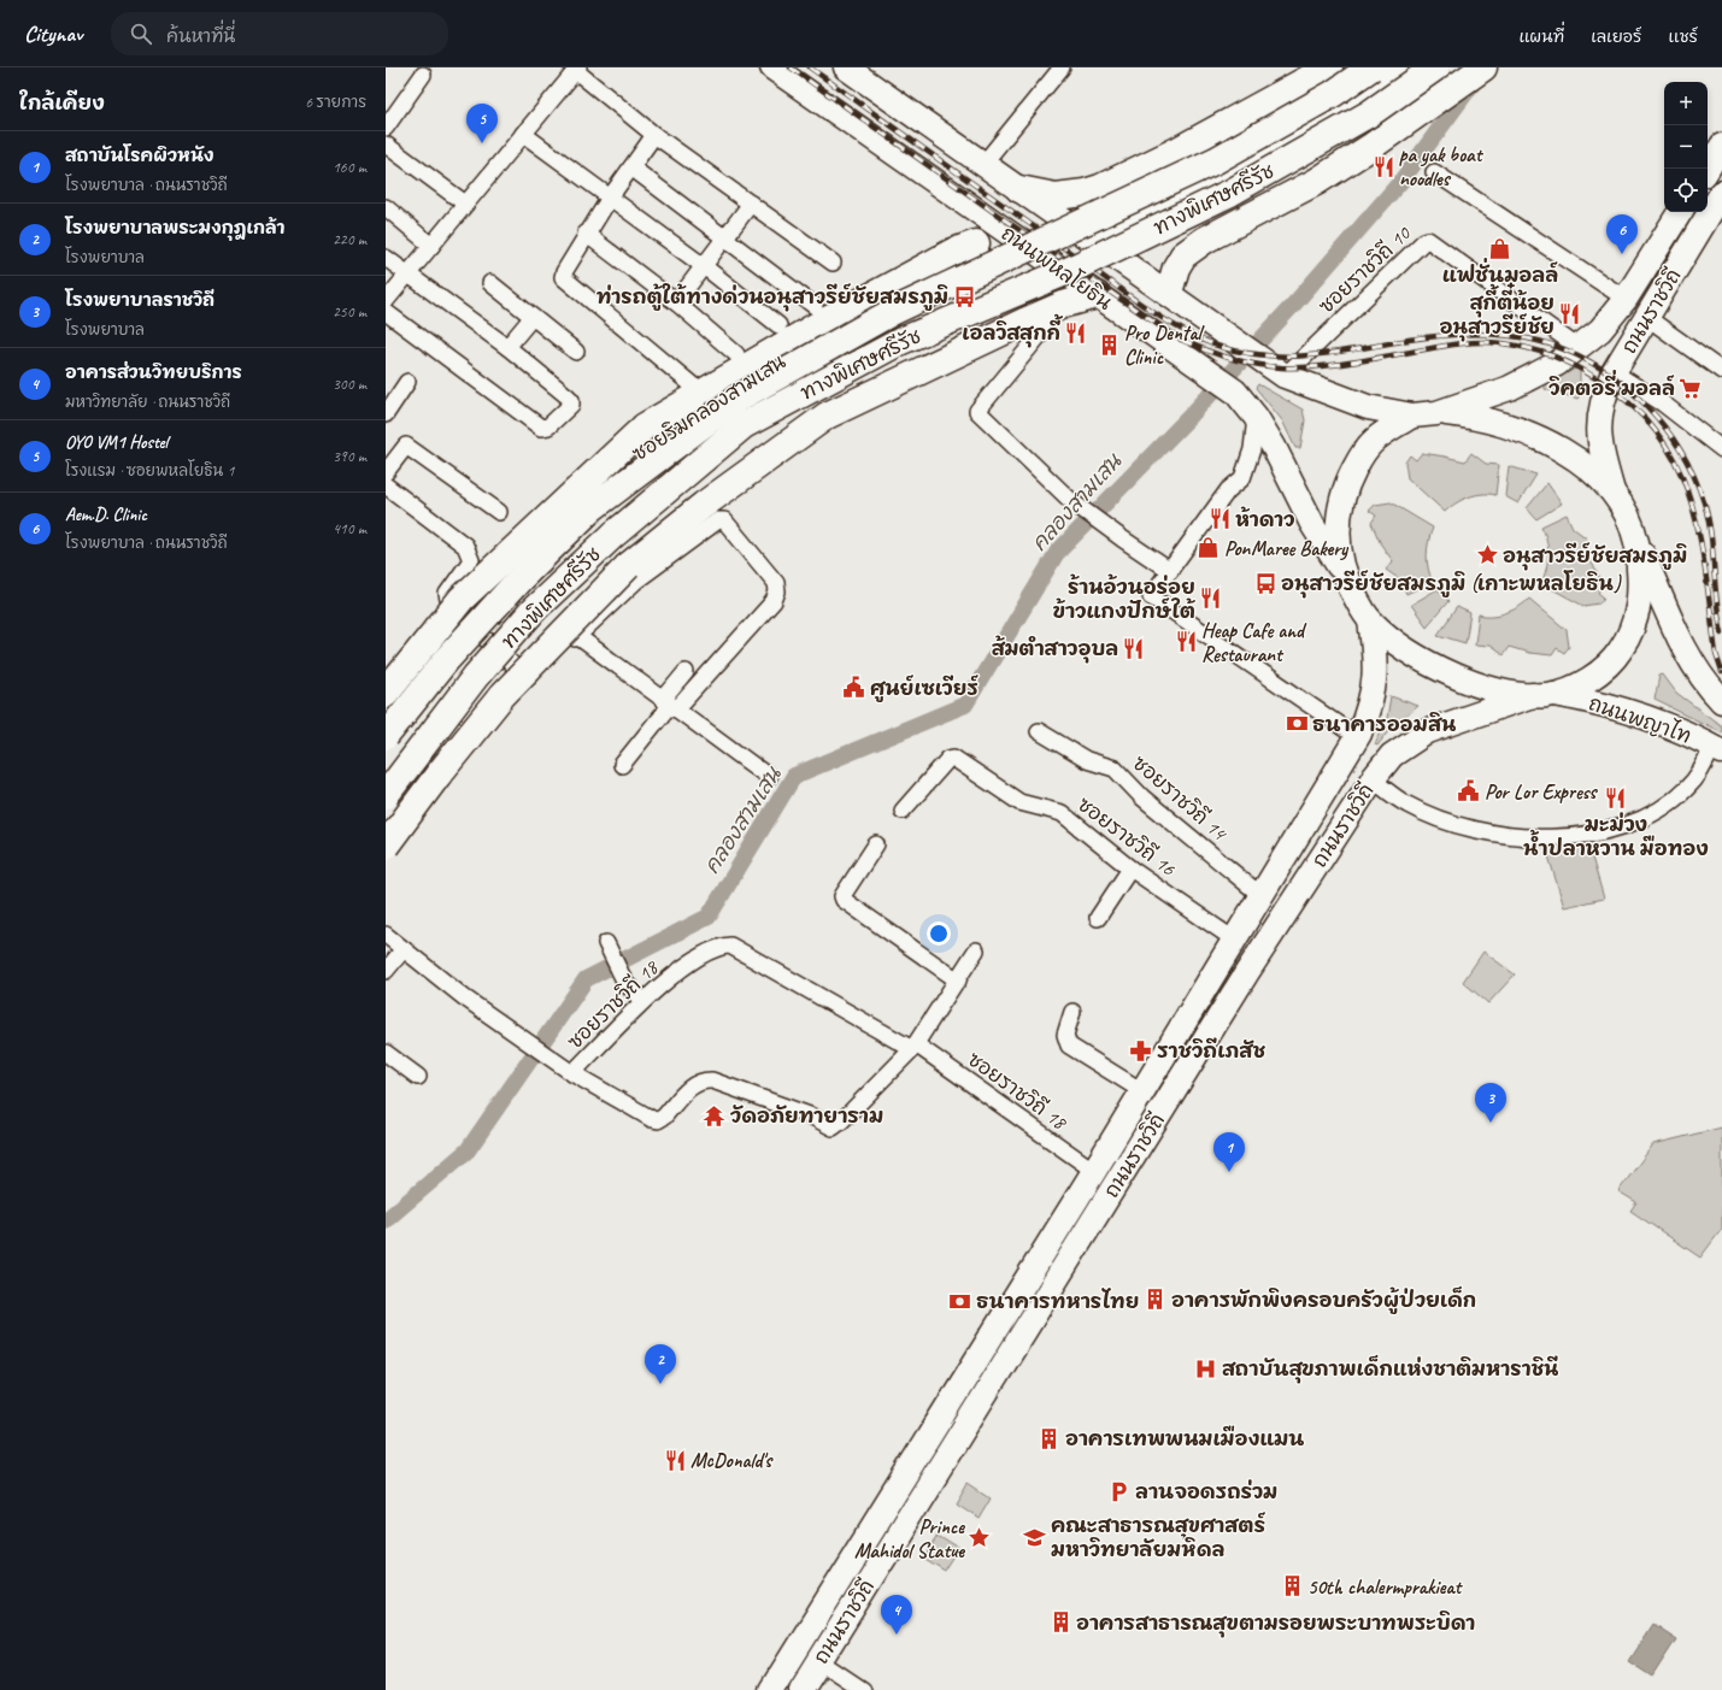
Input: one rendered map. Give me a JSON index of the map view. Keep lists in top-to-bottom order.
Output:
{
  "streets": {
    "highway": ["ทางพิเศษศรีรัช"],
    "main road": ["ถนนพหลโยธิน", "ถนนราชวิถี", "ถนนพญาไท"],
    "street": [
      "ซอยราชวิถี 10",
      "ซอยริมคลองสามเสน",
      "ซอยราชวิถี 14",
      "ซอยราชวิถี 16",
      "ซอยราชวิถี 18"
    ]
  },
  "crossings": [
    ["ถนนพหลโยธิน", "ซอยราชวิถี 10"],
    ["ถนนพหลโยธิน", "ถนนราชวิถี"],
    ["ถนนราชวิถี", "ถนนพญาไท"],
    ["ถนนราชวิถี", "ซอยราชวิถี 14"],
    ["ถนนราชวิถี", "ซอยราชวิถี 16"],
    ["ถนนราชวิถี", "ซอยราชวิถี 18"]
  ],
  "water": ["คลองสามเสน"],
  "places": {
    "restaurant": [
      "pa yak boat noodles",
      "สุกี้ตี๋น้อย อนุสาวรีย์ชัย",
      "เอลวิสสุกกี้",
      "ห้าดาว",
      "ร้านอ้วนอร่อย ข้าวแกงปักษ์ใต้",
      "Heap Cafe and Restaurant",
      "ส้มตำสาวอุบล",
      "มะม่วง น้ำปลาหวาน มือทอง",
      "McDonald's"
    ],
    "shop": ["แฟชั่นมอลล์", "PonMaree Bakery"],
    "bus stop": ["ท่ารถตู้ใต้ทางด่วนอนุสาวรีย์ชัยสมรภูมิ", "อนุสาวรีย์ชัยสมรภูมิ (เกาะพหลโยธิน)"],
    "building": [
      "Pro Dental Clinic",
      "อาคารพักพิงครอบครัวผู้ป่วยเด็ก",
      "อาคารเทพพนมเมืองแมน",
      "50th chalermprakieat",
      "อาคารสาธารณสุขตามรอยพระบาทพระบิดา"
    ],
    "supermarket": ["วิคตอรี่ มอลล์"],
    "place": ["อนุสาวรีย์ชัยสมรภูมิ", "Prince Mahidol Statue"],
    "public building": ["ศูนย์เซเวียร์", "Por Lor Express"],
    "bank": ["ธนาคารออมสิน", "ธนาคารทหารไทย"],
    "pharmacy": ["ราชวิถีเภสัช"],
    "temple": ["วัดอภัยทายาราม"],
    "hospital": ["สถาบันสุขภาพเด็กแห่งชาติมหาราชินี"],
    "parking": ["ลานจอดรถร่วม"],
    "school or university": ["คณะสาธารณสุขศาสตร์ มหาวิทยาลัยมหิดล"]
  },
  "page": {
    "header": "Citynav",
    "search": "ค้นหาที่นี่",
    "nav": ["แผนที่", "เลเยอร์", "แชร์"],
    "heading": ["ใกล้เคียง", "6 รายการ"],
    "map_buttons": ["+", "−"],
    "pins": [
      "5",
      "6",
      "3",
      "1",
      "2",
      "4"
    ],
    "list": [
      {
        "mark": "1",
        "name": "สถาบันโรคผิวหนัง",
        "note": "โรงพยาบาล · ถนนราชวิถี",
        "value": "160 m"
      },
      {
        "mark": "2",
        "name": "โรงพยาบาลพระมงกุฎเกล้า",
        "note": "โรงพยาบาล",
        "value": "220 m"
      },
      {
        "mark": "3",
        "name": "โรงพยาบาลราชวิถี",
        "note": "โรงพยาบาล",
        "value": "250 m"
      },
      {
        "mark": "4",
        "name": "อาคารส่วนวิทยบริการ",
        "note": "มหาวิทยาลัย · ถนนราชวิถี",
        "value": "300 m"
      },
      {
        "mark": "5",
        "name": "OYO VM1 Hostel",
        "note": "โรงแรม · ซอยพหลโยธิน 1",
        "value": "390 m"
      },
      {
        "mark": "6",
        "name": "Aem.D. Clinic",
        "note": "โรงพยาบาล · ถนนราชวิถี",
        "value": "410 m"
      }
    ]
  }
}
